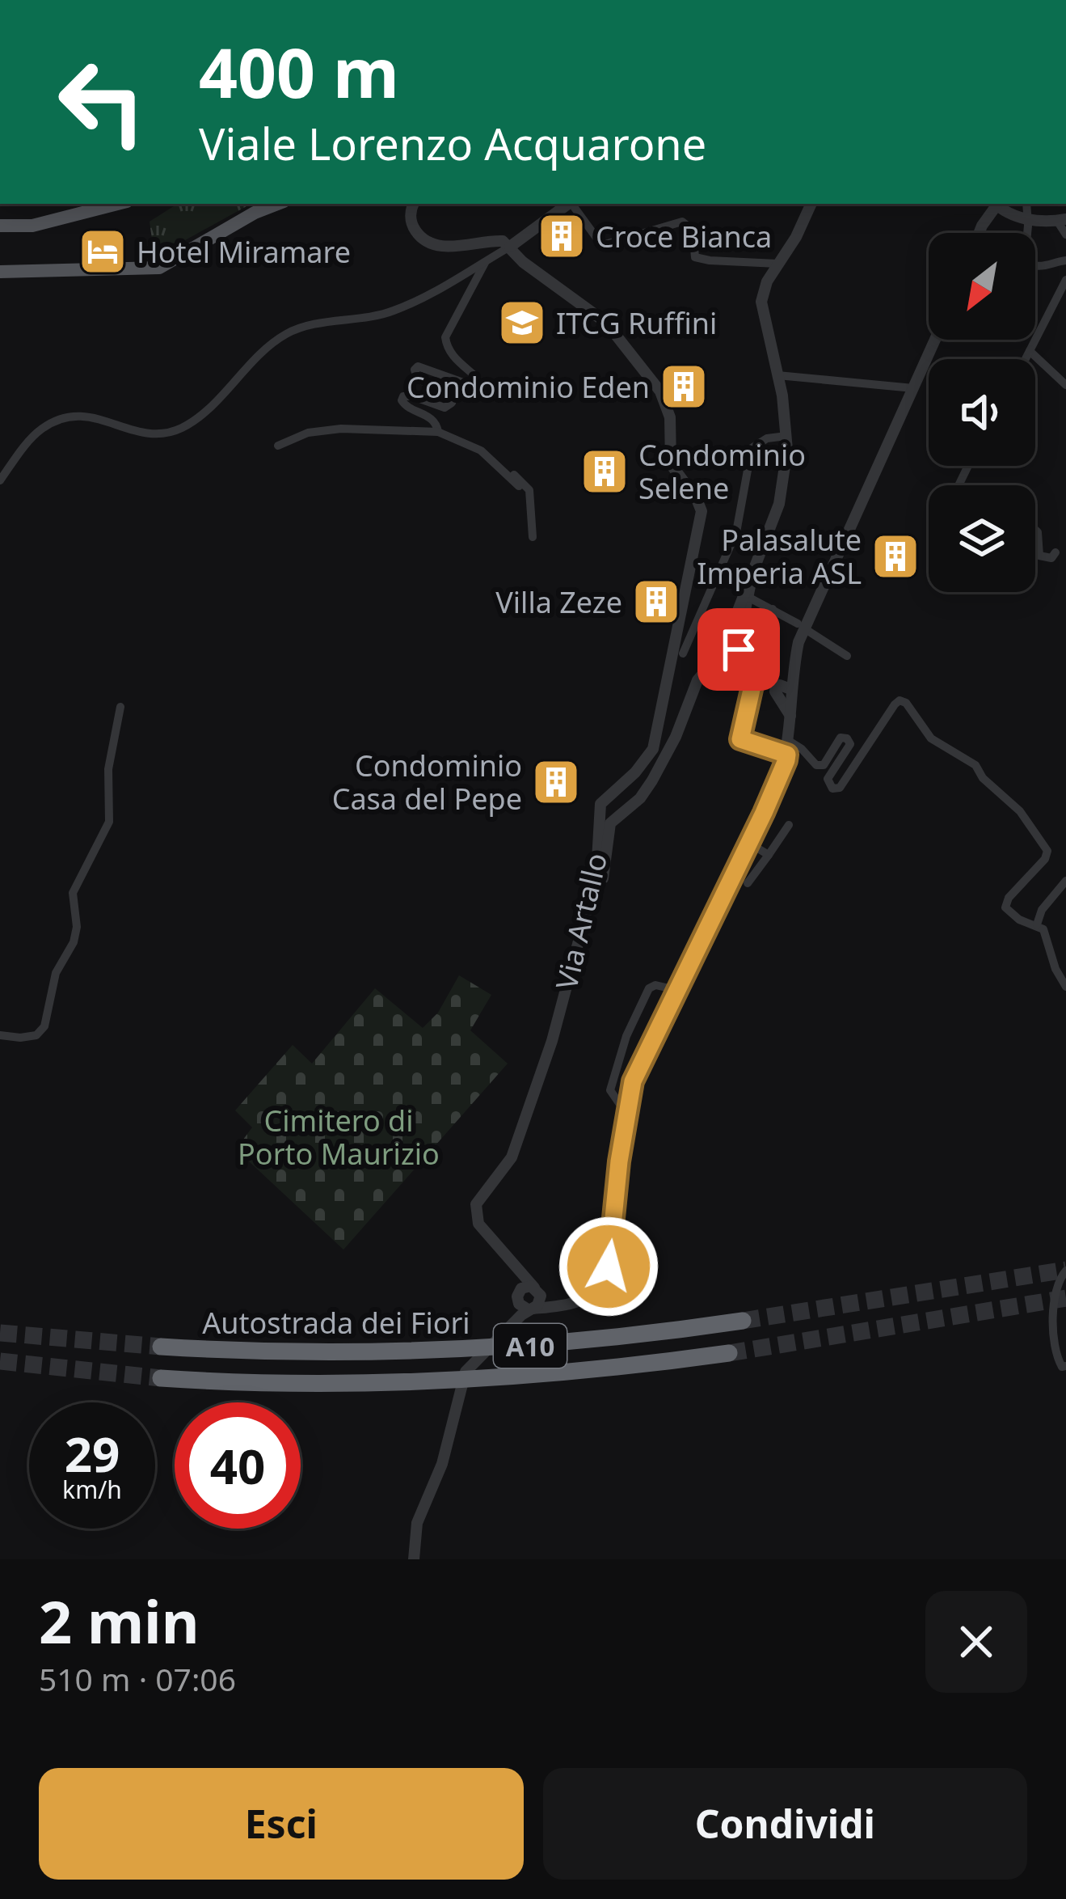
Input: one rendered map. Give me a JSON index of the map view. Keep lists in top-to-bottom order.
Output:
{
  "streets": {
    "highway": ["Autostrada dei Fiori", "A10"],
    "street": ["Via Artallo"]
  },
  "parks": ["Cimitero di Porto Maurizio"],
  "places": {
    "building": [
      "Croce Bianca",
      "Condominio Eden",
      "Condominio Selene",
      "Palasalute Imperia ASL",
      "Villa Zeze",
      "Condominio Casa del Pepe"
    ],
    "hotel": ["Hotel Miramare"],
    "school or university": ["ITCG Ruffini"]
  },
  "north": "bottom left",
  "page": {
    "turn": ["400 m", "Viale Lorenzo Acquarone"],
    "speed": "29 km/h",
    "limit": "40",
    "heading": ["2 min", "510 m · 07:06"],
    "buttons": ["Esci", "Condividi"]
  }
}
